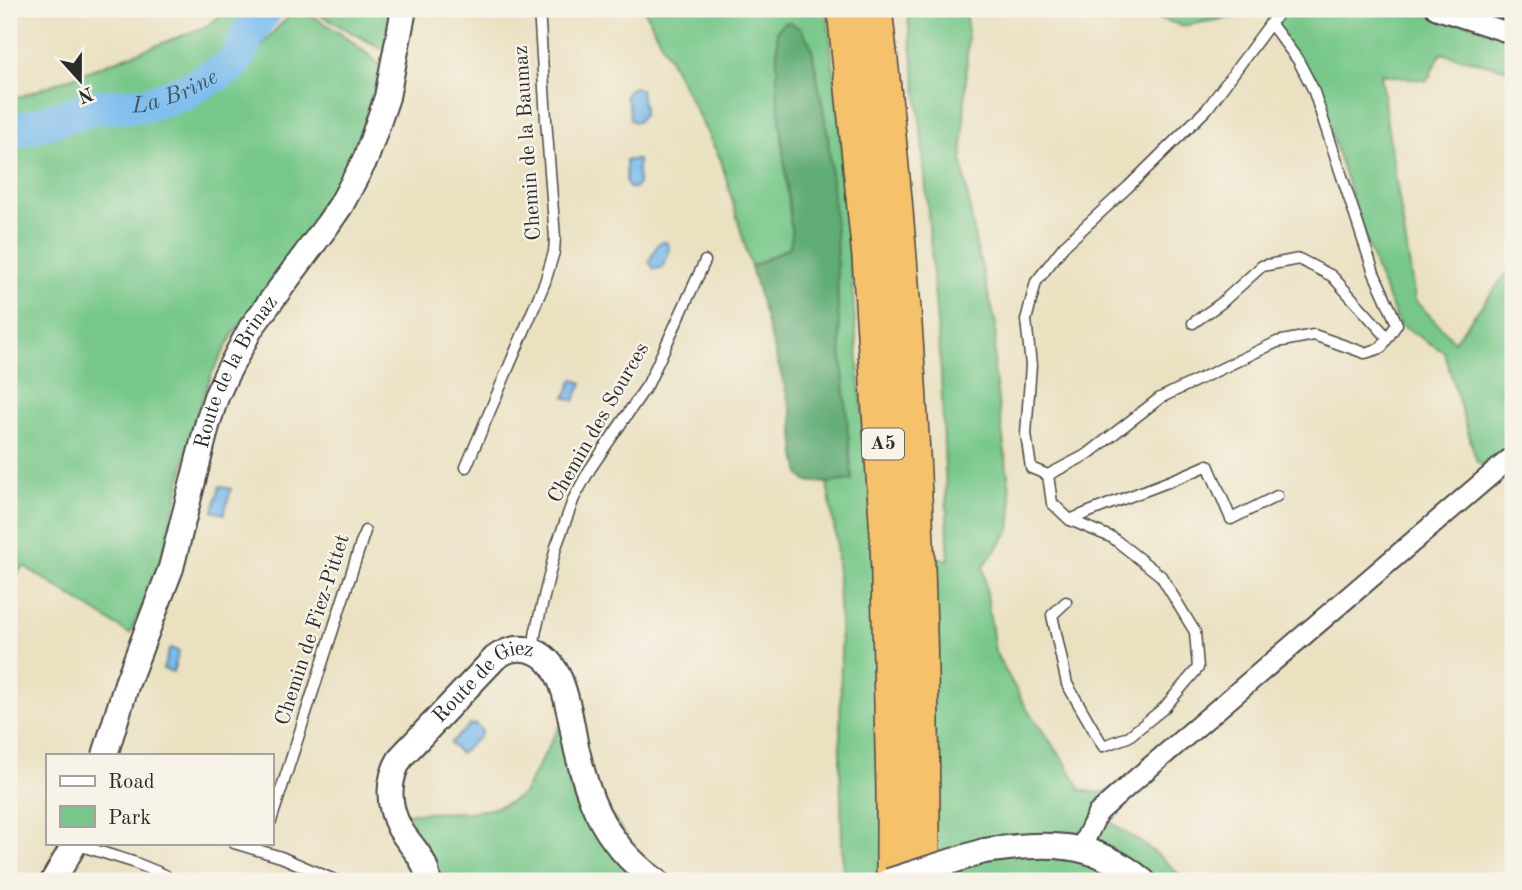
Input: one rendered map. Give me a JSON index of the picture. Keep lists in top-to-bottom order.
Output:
{
  "streets": {
    "highway": ["A5"],
    "street": ["Route de la Brinaz", "Route de Giez"],
    "lane": ["Chemin de la Baumaz", "Chemin des Sources", "Chemin de Fiez-Pittet"]
  },
  "crossings": [
    ["Chemin des Sources", "Route de Giez"]
  ],
  "water": ["La Brine"],
  "legend": ["Road", "Park"],
  "north": "bottom"
}
